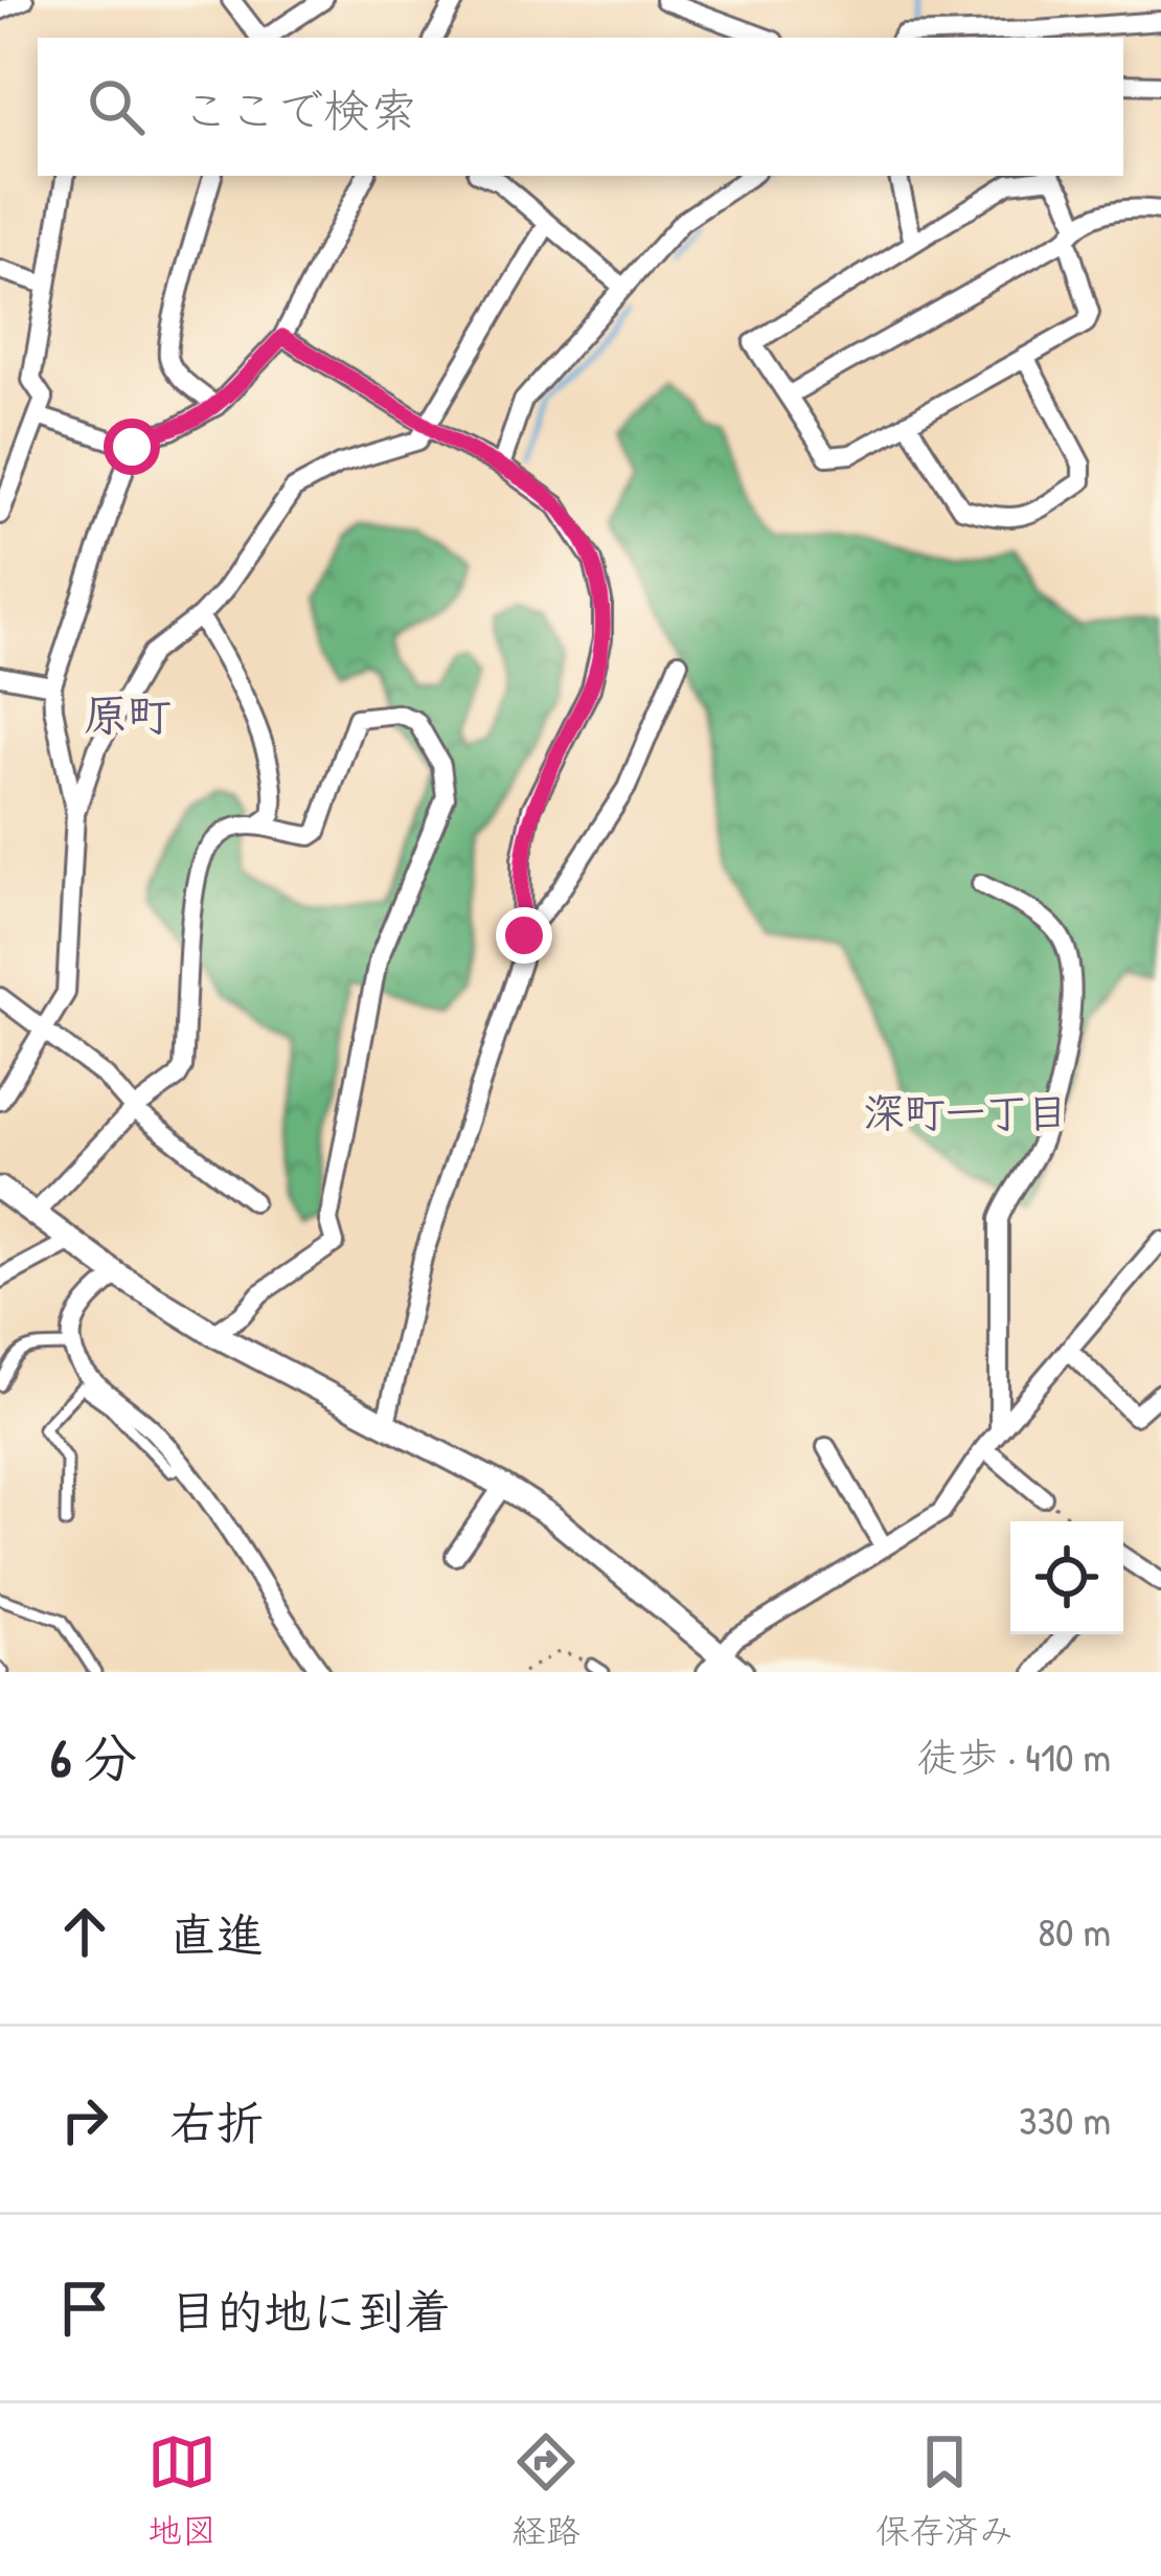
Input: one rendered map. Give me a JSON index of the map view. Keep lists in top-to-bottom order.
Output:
{
  "districts": ["原町", "深町一丁目"],
  "page": {
    "search": "ここで検索",
    "heading": ["6 分", "徒歩 · 410 m"],
    "list": [
      ["直進", "80 m"],
      ["右折", "330 m"],
      "目的地に到着"
    ],
    "nav": ["地図", "経路", "保存済み"]
  }
}
